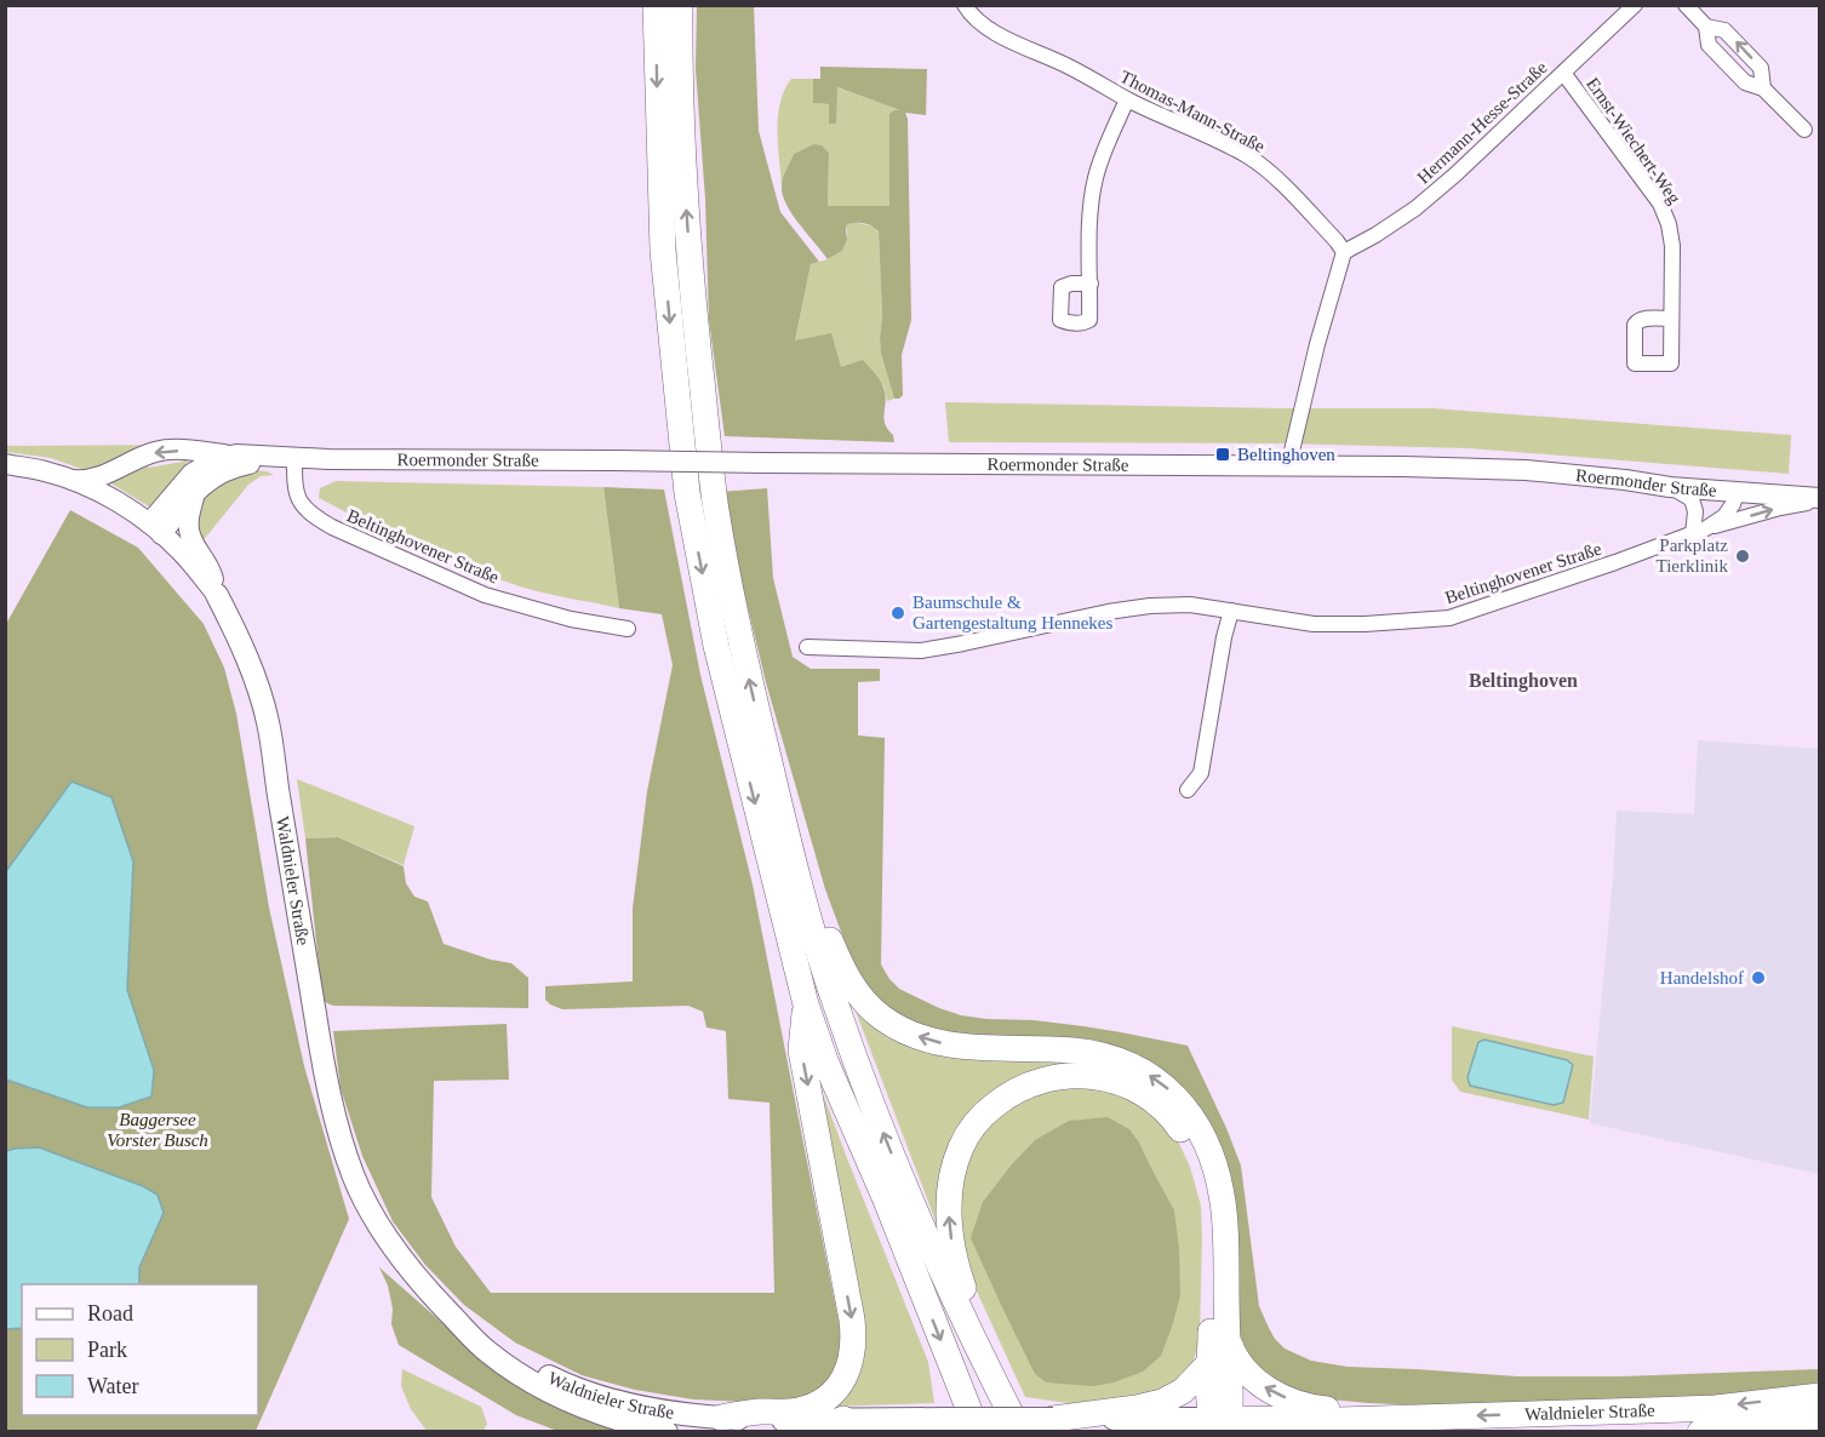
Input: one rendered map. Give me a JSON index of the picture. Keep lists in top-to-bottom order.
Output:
{
  "streets": {
    "highway": ["Waldnieler Straße"],
    "main road": ["Roermonder Straße"],
    "street": [
      "Thomas-Mann-Straße",
      "Hermann-Hesse-Straße",
      "Ernst-Wiechert-Weg",
      "Beltinghovener Straße"
    ]
  },
  "crossings": [
    ["Thomas-Mann-Straße", "Hermann-Hesse-Straße"],
    ["Hermann-Hesse-Straße", "Ernst-Wiechert-Weg"],
    ["Roermonder Straße", "Beltinghovener Straße"],
    ["Roermonder Straße", "Waldnieler Straße"]
  ],
  "districts": ["Beltinghoven"],
  "parks": ["Baggersee Vorster Busch"],
  "places": {
    "transit": ["Beltinghoven"],
    "other": ["Parkplatz Tierklinik", "Baumschule & Gartengestaltung Hennekes", "Handelshof"]
  },
  "legend": ["Road", "Park", "Water"]
}
